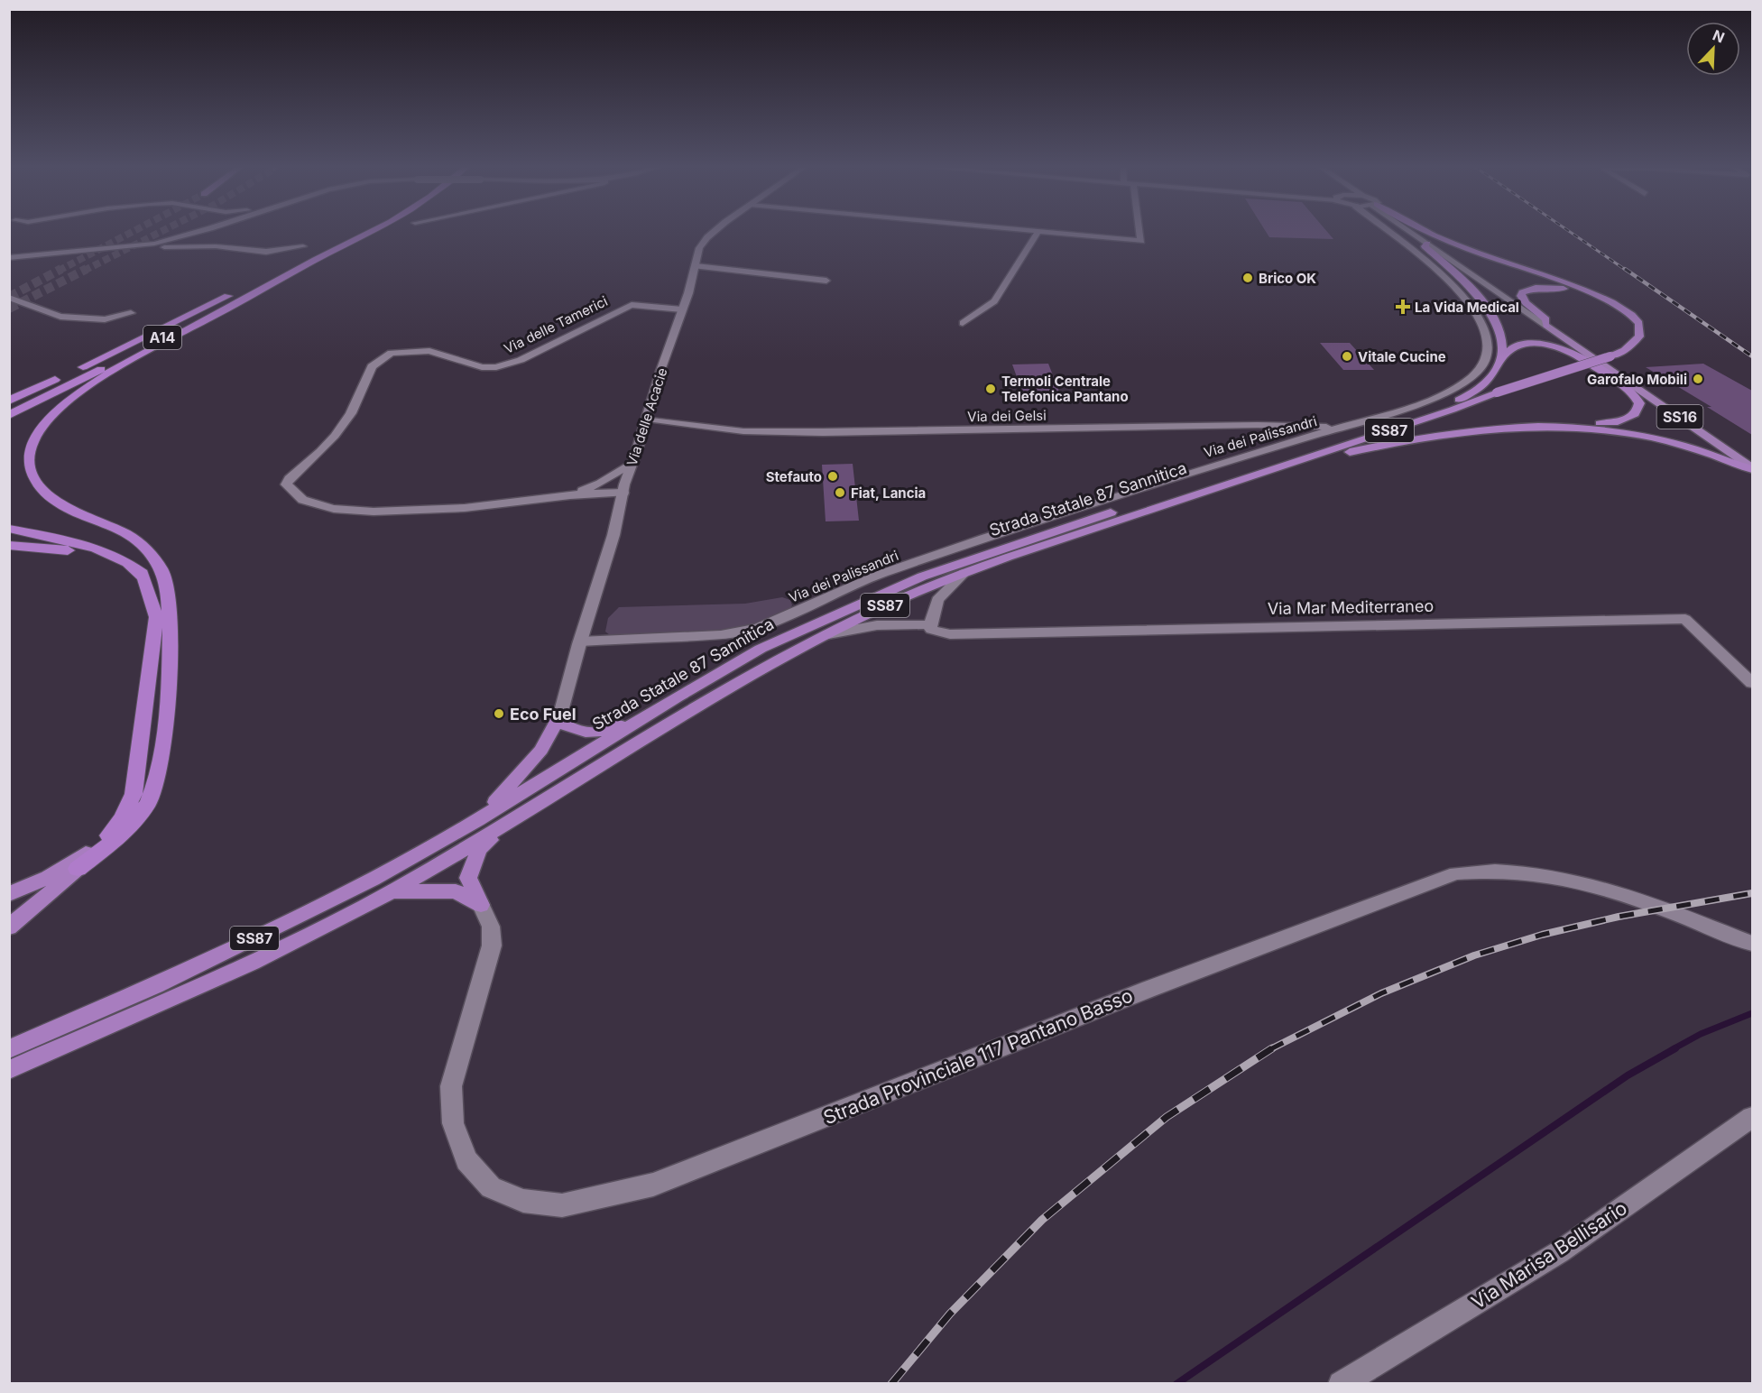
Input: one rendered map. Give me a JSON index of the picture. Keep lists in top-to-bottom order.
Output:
{
  "streets": {
    "highway": ["A14", "SS87", "Strada Statale 87 Sannitica"],
    "main road": ["SS16"],
    "street": [
      "Via delle Tamerici",
      "Via dei Gelsi",
      "Via delle Acacie",
      "Via dei Palissandri",
      "Via Mar Mediterraneo",
      "Strada Provinciale 117 Pantano Basso",
      "Via Marisa Bellisario"
    ]
  },
  "crossings": [
    ["Via delle Tamerici", "Via delle Acacie"],
    ["Via dei Gelsi", "Via delle Acacie"],
    ["Via dei Gelsi", "Via dei Palissandri"],
    ["Via delle Acacie", "SS87"],
    ["Via delle Acacie", "Via dei Palissandri"],
    ["SS87", "Strada Statale 87 Sannitica"],
    ["SS87", "Strada Provinciale 117 Pantano Basso"]
  ],
  "places": {
    "other": [
      "Brico OK",
      "Vitale Cucine",
      "Garofalo Mobili",
      "Termoli Centrale Telefonica Pantano",
      "Stefauto",
      "Fiat, Lancia",
      "Eco Fuel"
    ],
    "health": ["La Vida Medical"]
  },
  "north": "top right"
}
